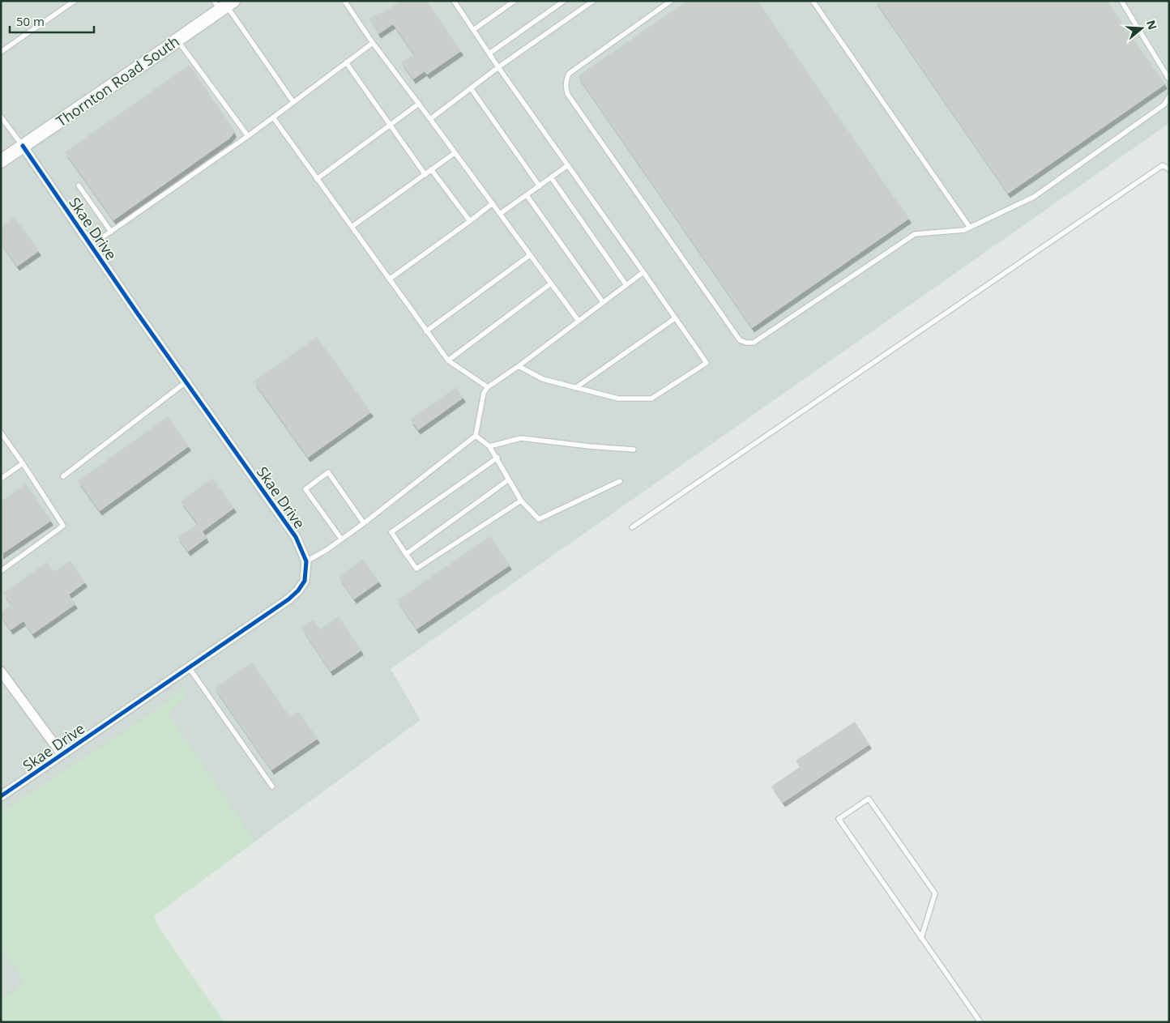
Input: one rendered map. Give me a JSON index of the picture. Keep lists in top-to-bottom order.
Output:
{
  "streets": {
    "street": ["Thornton Road South", "Skae Drive"]
  },
  "crossings": [
    ["Thornton Road South", "Skae Drive"]
  ],
  "scale_bar": "50 m",
  "north": "right"
}
